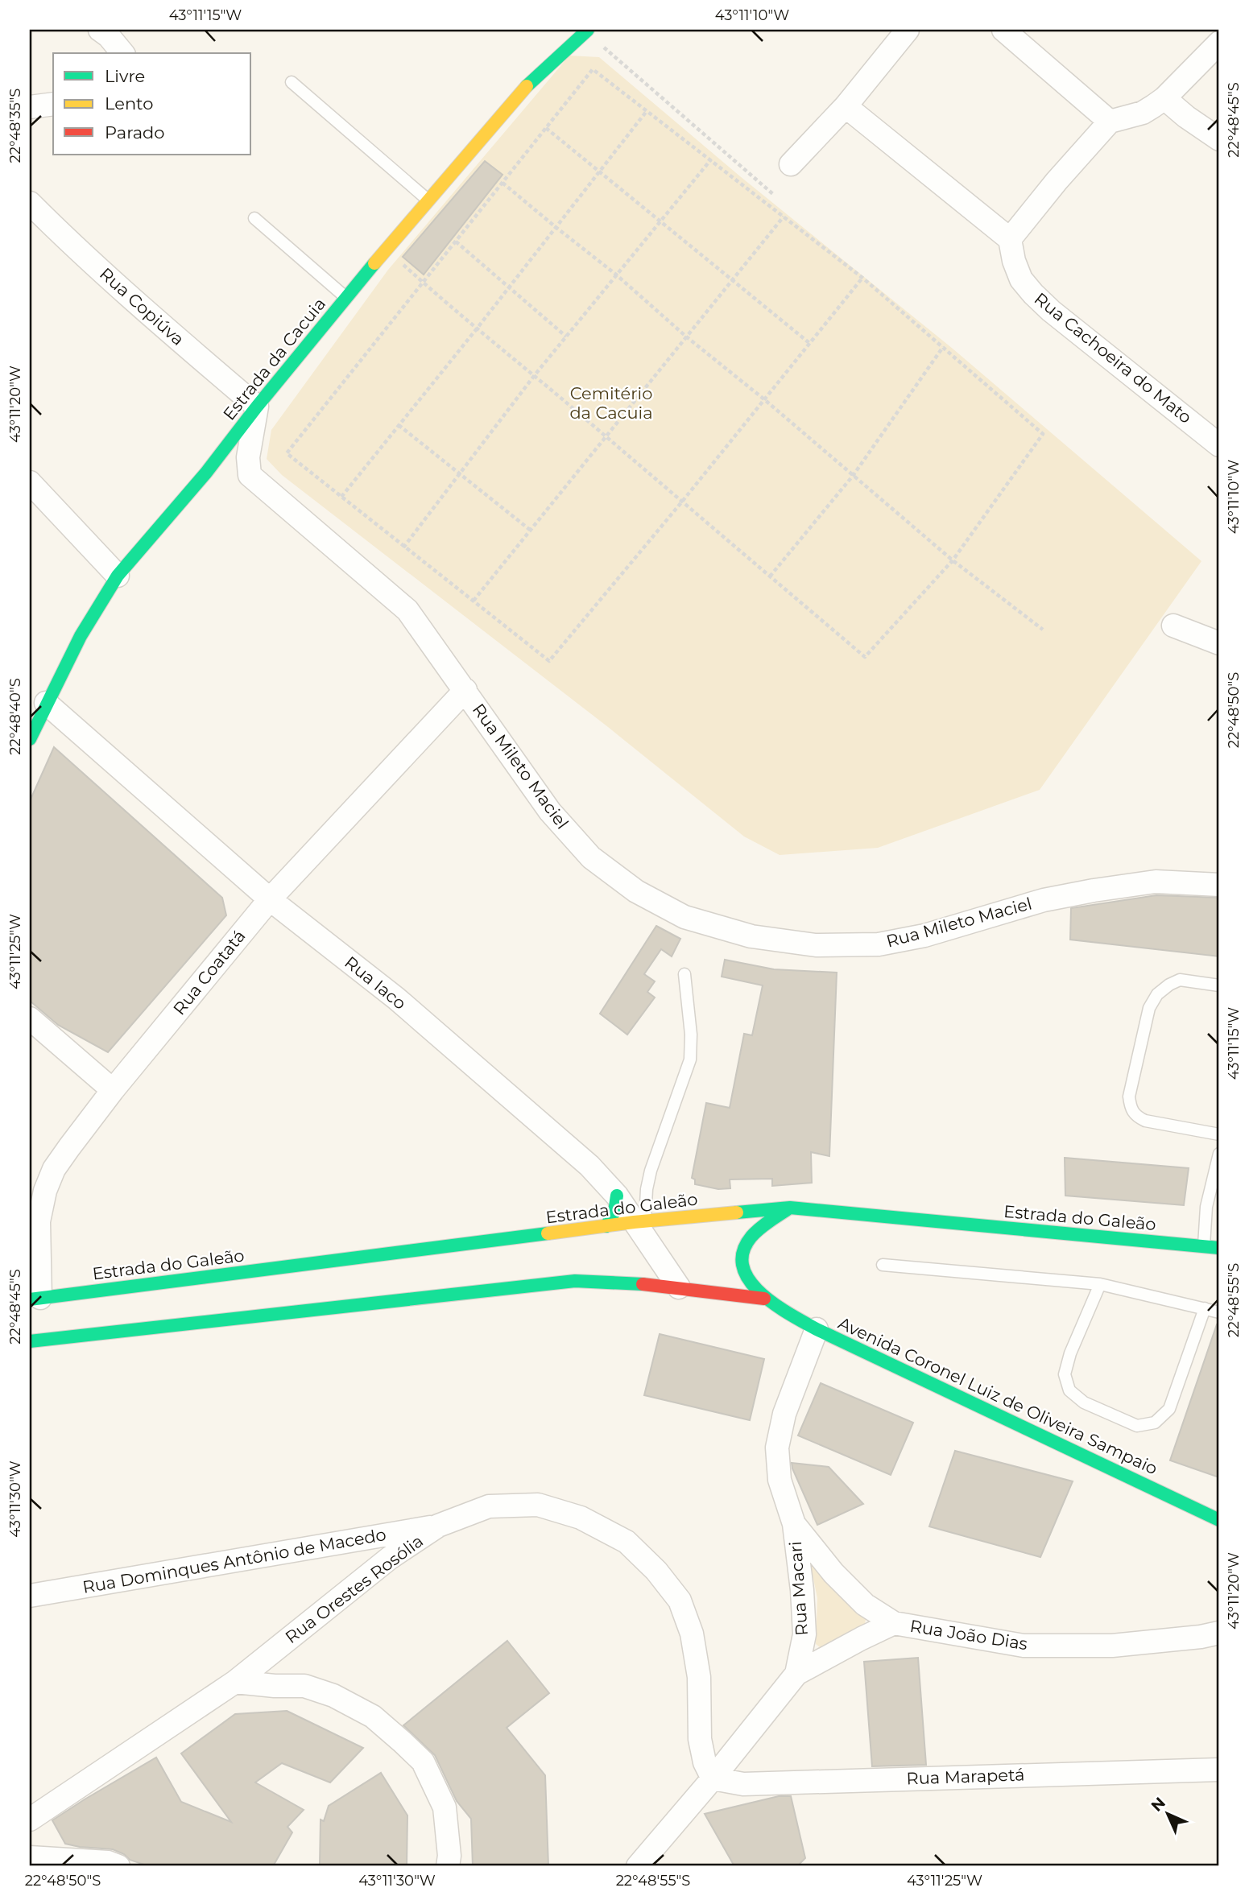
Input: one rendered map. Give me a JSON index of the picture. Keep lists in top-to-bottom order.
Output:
{
  "streets": {
    "main road": ["Estrada da Cacuia", "Estrada do Galeão", "Avenida Coronel Luiz de Oliveira Sampaio"],
    "street": [
      "Rua Copiúva",
      "Rua Cachoeira do Mato",
      "Rua Mileto Maciel",
      "Rua Coatatá",
      "Rua Iaco",
      "Rua Dominques Antônio de Macedo",
      "Rua Macari",
      "Rua Orestes Rosólia",
      "Rua João Dias",
      "Rua Marapetá"
    ]
  },
  "crossings": [
    ["Rua Copiúva", "Estrada da Cacuia"],
    ["Estrada da Cacuia", "Rua Iaco"],
    ["Rua Mileto Maciel", "Rua Coatatá"],
    ["Rua Coatatá", "Rua Iaco"],
    ["Rua Coatatá", "Estrada do Galeão"],
    ["Rua Iaco", "Estrada do Galeão"],
    ["Avenida Coronel Luiz de Oliveira Sampaio", "Rua Macari"],
    ["Rua Dominques Antônio de Macedo", "Rua Orestes Rosólia"],
    ["Rua Macari", "Rua Orestes Rosólia"],
    ["Rua Macari", "Rua João Dias"],
    ["Rua Macari", "Rua Marapetá"],
    ["Rua Orestes Rosólia", "Rua Marapetá"]
  ],
  "parks": ["Cemitério da Cacuia"],
  "legend": ["Livre", "Lento", "Parado"],
  "north": "top left",
  "coordinates": [
    "43°11'15\"W",
    "43°11'10\"W",
    "22°48'45\"S",
    "22°48'35\"S",
    "43°11'20\"W",
    "22°48'50\"S",
    "22°48'40\"S",
    "43°11'25\"W",
    "22°48'55\"S",
    "43°11'30\"W"
  ]
}
